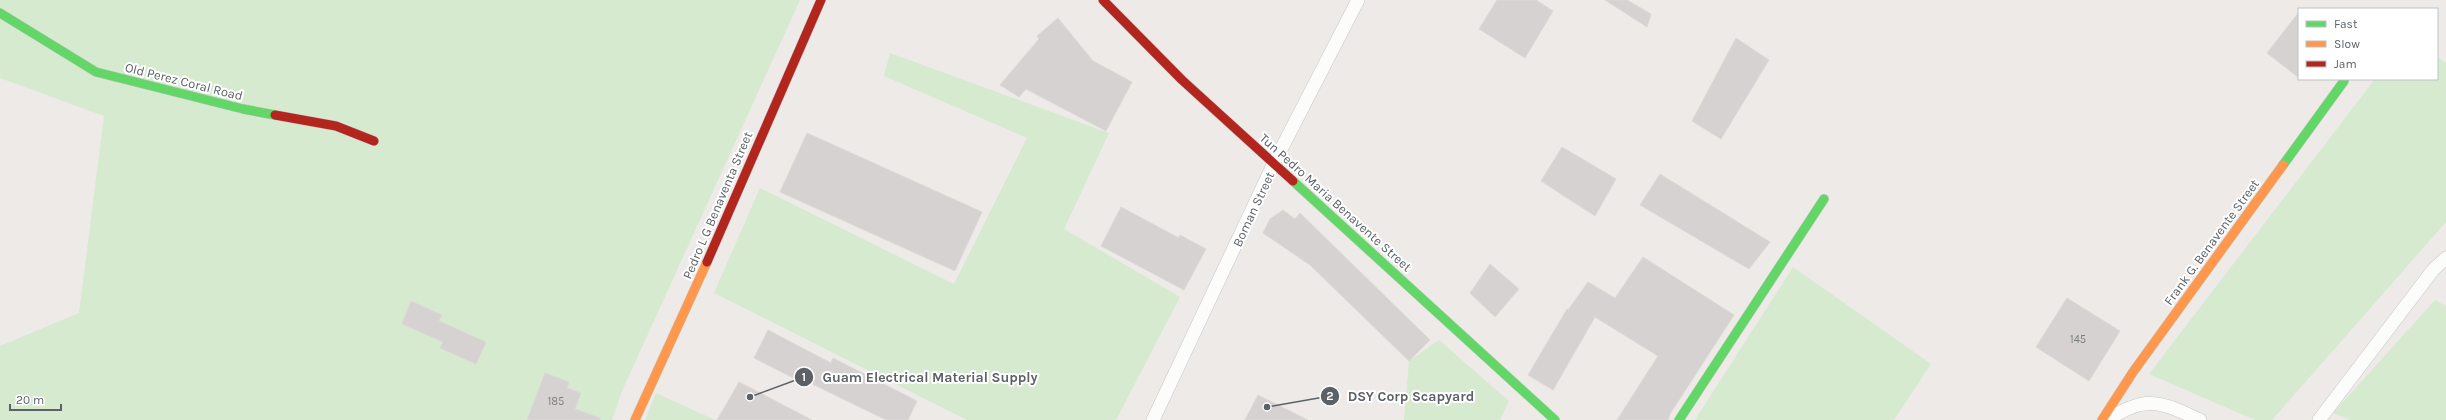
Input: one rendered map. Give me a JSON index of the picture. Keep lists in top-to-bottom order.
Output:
{
  "streets": {
    "street": [
      "Old Perez Coral Road",
      "Tun Pedro Maria Benavente Street",
      "Pedro L G Benaventa Street",
      "Boman Street",
      "Frank G. Benavente Street"
    ]
  },
  "crossings": [
    ["Tun Pedro Maria Benavente Street", "Boman Street"]
  ],
  "places": ["Guam Electrical Material Supply", "DSY Corp Scapyard"],
  "house_numbers": ["145", "185"],
  "legend": ["Fast", "Slow", "Jam"],
  "scale_bar": "20 m"
}
